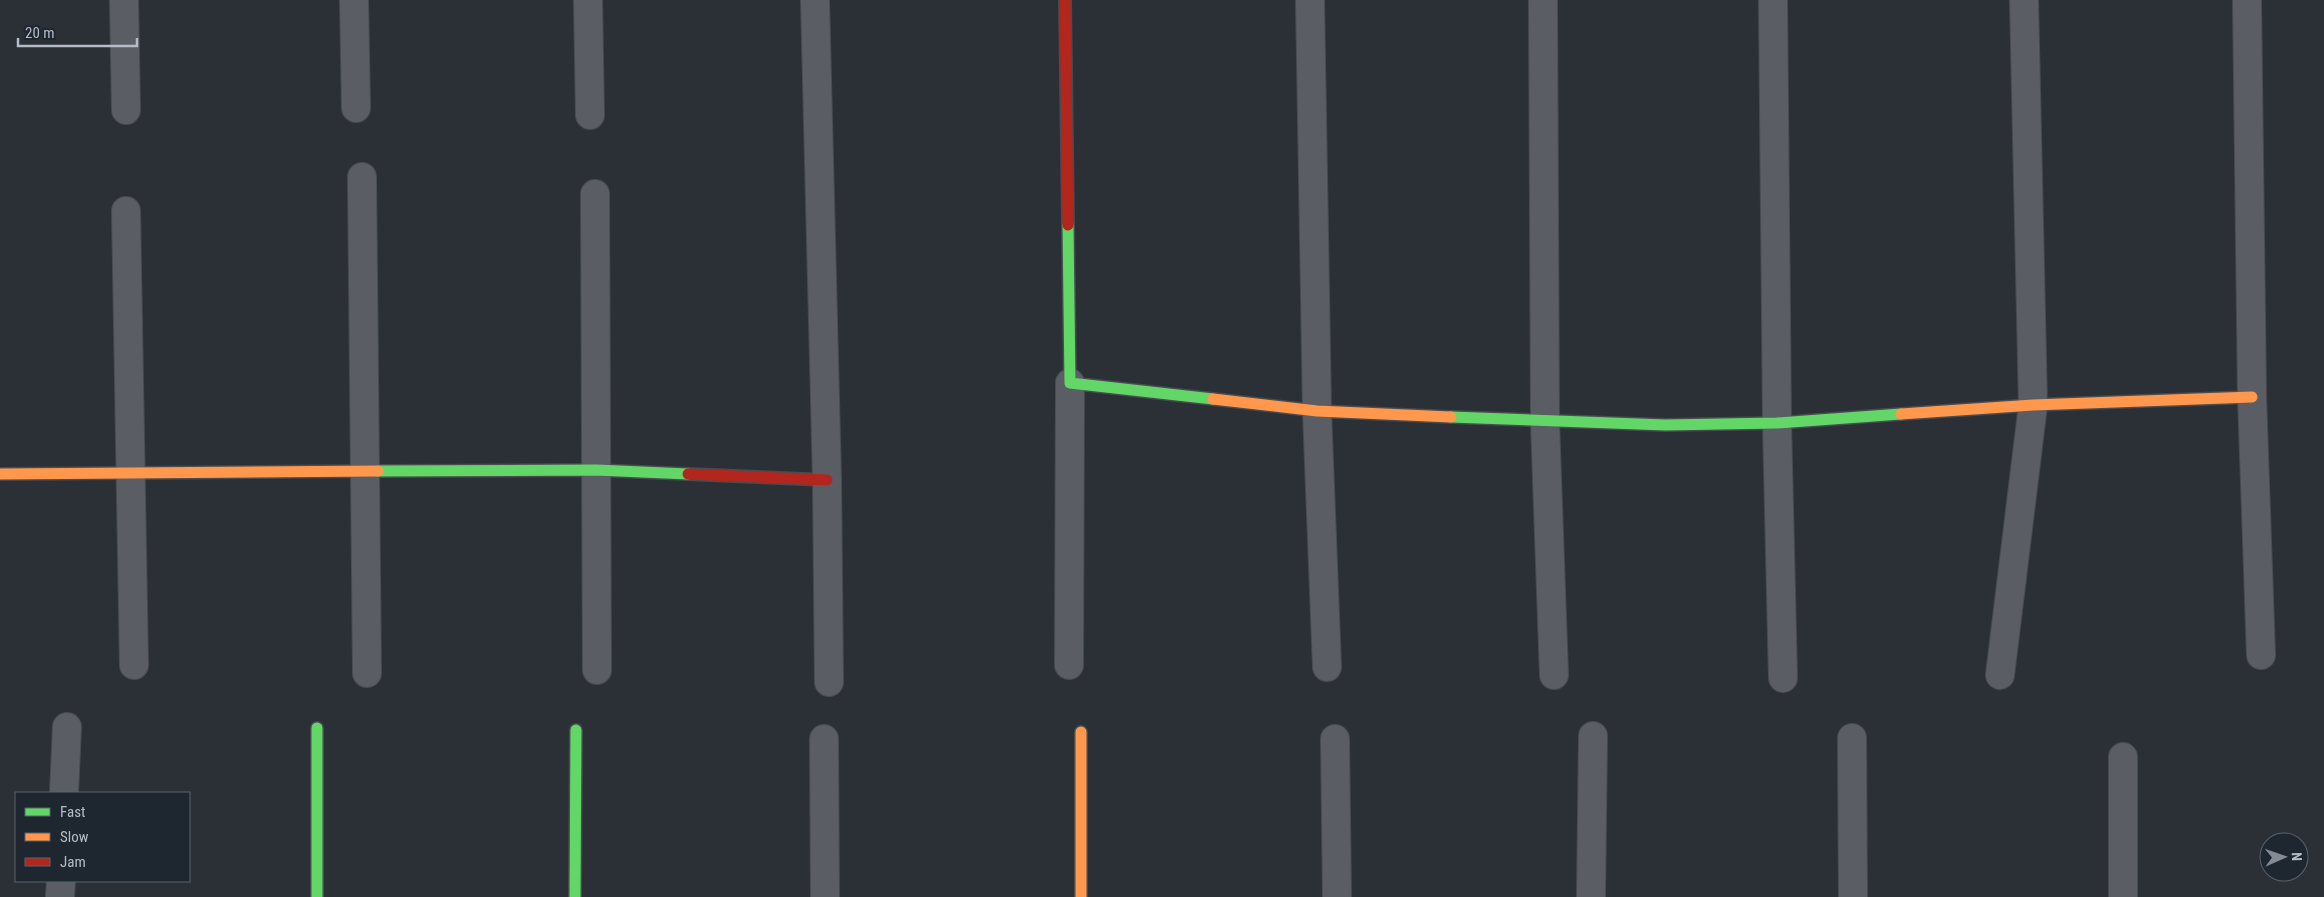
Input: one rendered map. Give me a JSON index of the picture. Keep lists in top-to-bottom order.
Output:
{
  "legend": ["Fast", "Slow", "Jam"],
  "scale_bar": "20 m",
  "north": "right"
}
